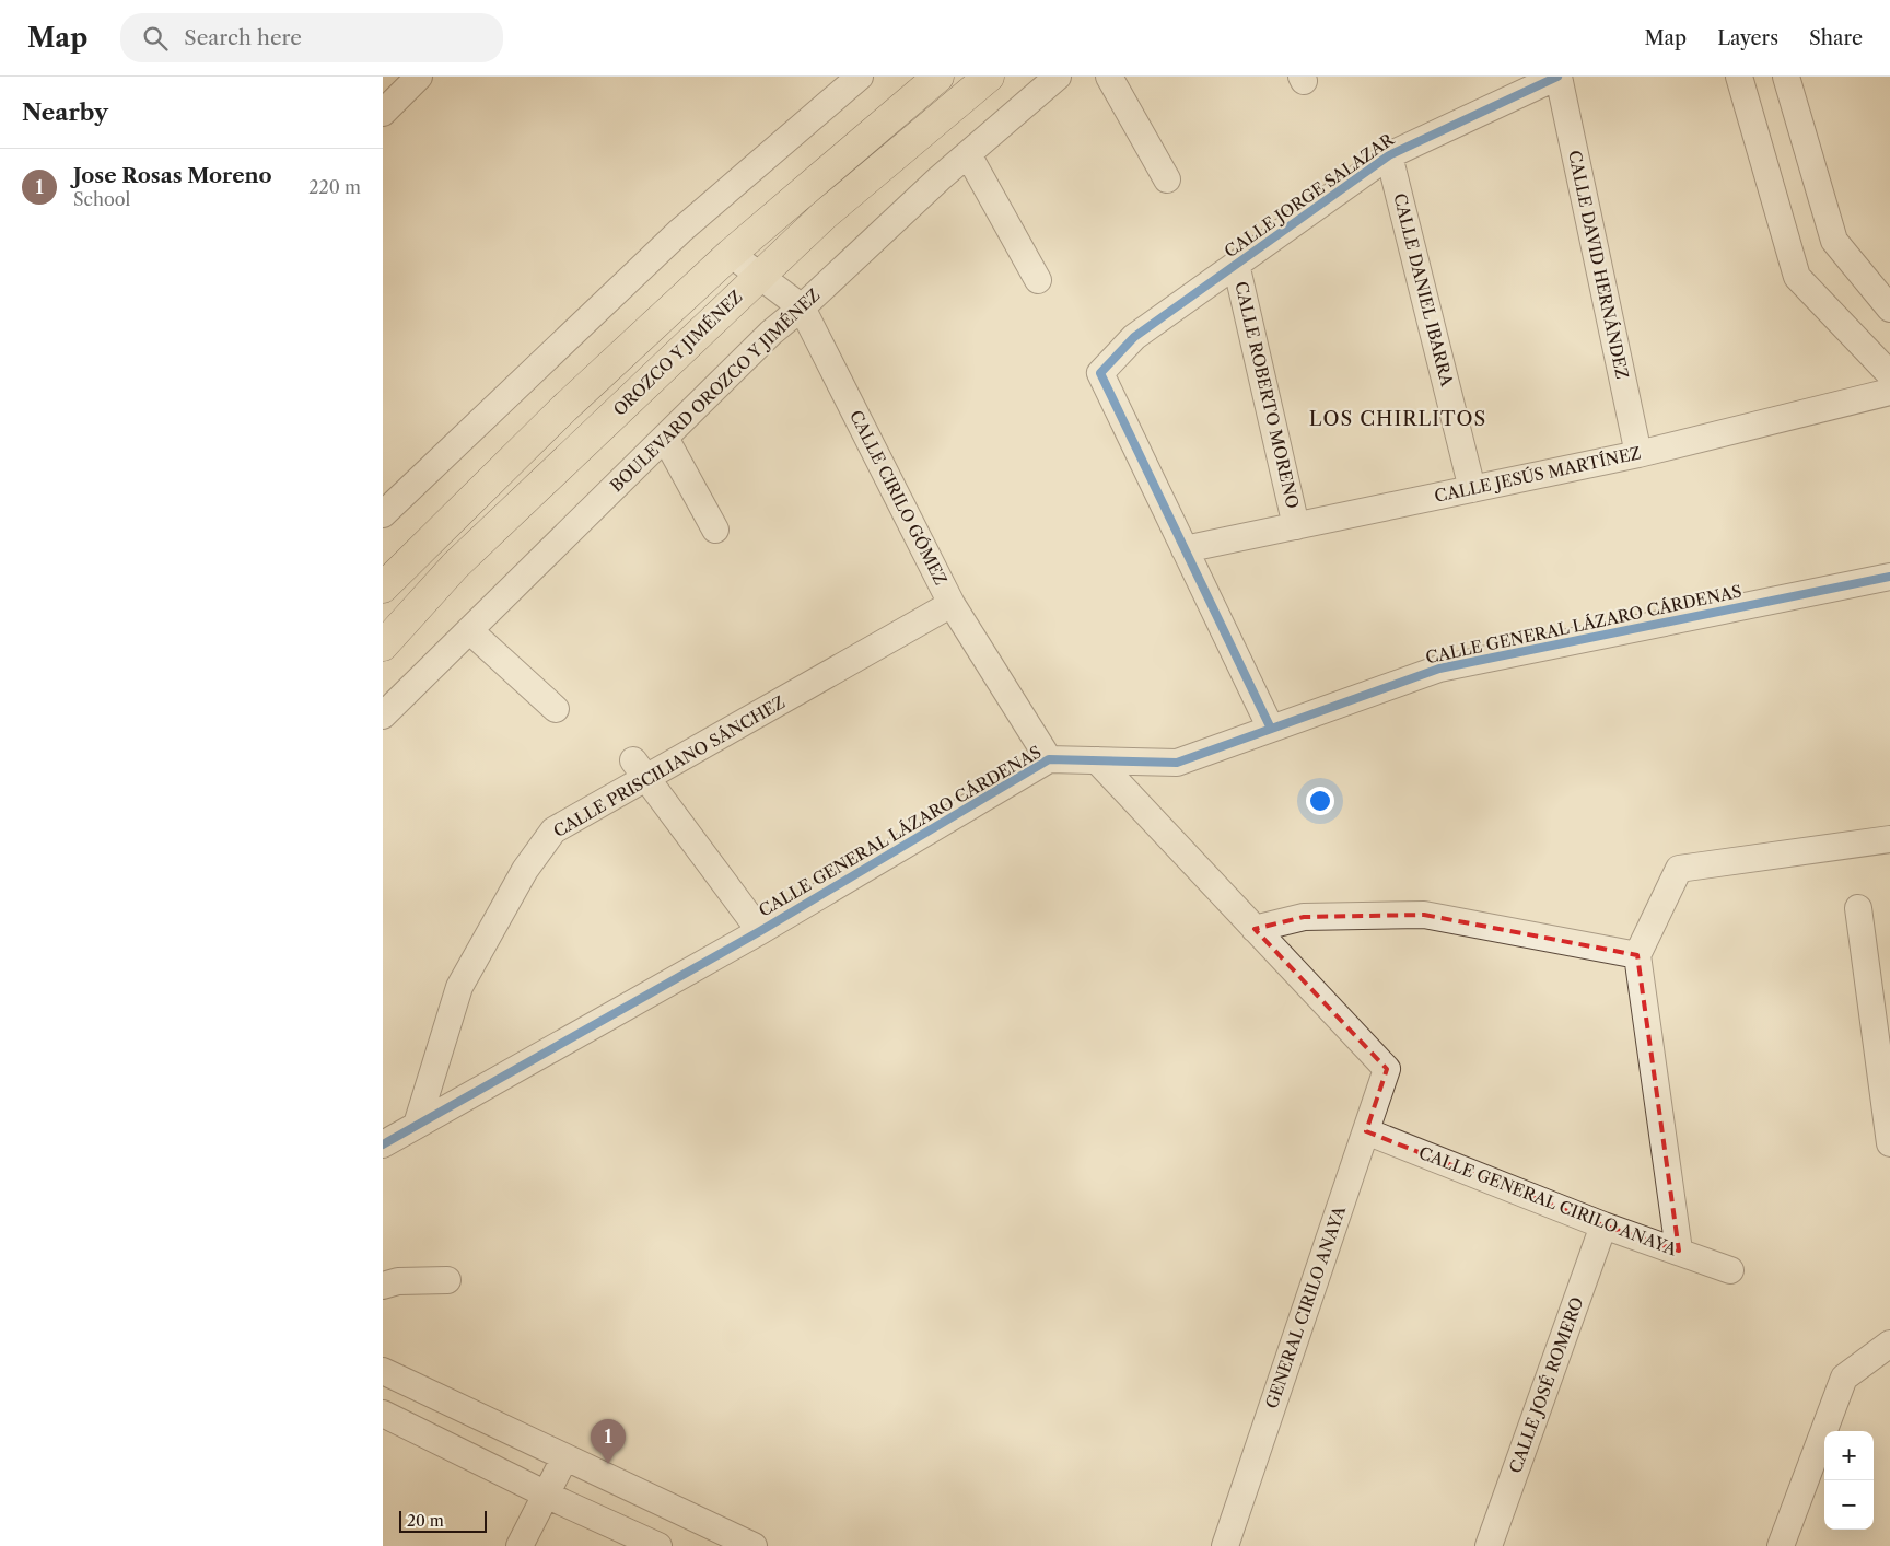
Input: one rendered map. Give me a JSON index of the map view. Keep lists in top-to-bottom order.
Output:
{
  "streets": {
    "highway": ["OROZCO Y JIMÉNEZ"],
    "street": [
      "CALLE JORGE SALAZAR",
      "CALLE DAVID HERNÁNDEZ",
      "CALLE DANIEL IBARRA",
      "BOULEVARD OROZCO Y JIMÉNEZ",
      "CALLE ROBERTO MORENO",
      "CALLE JESÚS MARTÍNEZ",
      "CALLE CIRILO GÓMEZ",
      "CALLE GENERAL LÁZARO CÁRDENAS",
      "CALLE PRISCILIANO SÁNCHEZ",
      "CALLE GENERAL CIRILO ANAYA",
      "GENERAL CIRILO ANAYA",
      "CALLE JOSÉ ROMERO"
    ]
  },
  "crossings": [
    ["CALLE JORGE SALAZAR", "CALLE DAVID HERNÁNDEZ"],
    ["CALLE JORGE SALAZAR", "CALLE DANIEL IBARRA"],
    ["CALLE JORGE SALAZAR", "CALLE ROBERTO MORENO"],
    ["CALLE JORGE SALAZAR", "CALLE JESÚS MARTÍNEZ"],
    ["CALLE DAVID HERNÁNDEZ", "CALLE JESÚS MARTÍNEZ"],
    ["CALLE DANIEL IBARRA", "CALLE JESÚS MARTÍNEZ"],
    ["OROZCO Y JIMÉNEZ", "CALLE CIRILO GÓMEZ"],
    ["BOULEVARD OROZCO Y JIMÉNEZ", "CALLE CIRILO GÓMEZ"],
    ["CALLE ROBERTO MORENO", "CALLE JESÚS MARTÍNEZ"],
    ["CALLE CIRILO GÓMEZ", "CALLE GENERAL LÁZARO CÁRDENAS"],
    ["CALLE CIRILO GÓMEZ", "CALLE PRISCILIANO SÁNCHEZ"],
    ["CALLE GENERAL LÁZARO CÁRDENAS", "CALLE PRISCILIANO SÁNCHEZ"],
    ["CALLE GENERAL CIRILO ANAYA", "GENERAL CIRILO ANAYA"],
    ["CALLE GENERAL CIRILO ANAYA", "CALLE JOSÉ ROMERO"]
  ],
  "districts": ["LOS CHIRLITOS"],
  "scale_bar": "20 m",
  "page": {
    "header": "Map",
    "search": "Search here",
    "nav": ["Map", "Layers", "Share"],
    "heading": "Nearby",
    "list": [
      {
        "mark": "1",
        "name": "Jose Rosas Moreno",
        "note": "School",
        "value": "220 m"
      }
    ],
    "pins": "1",
    "map_buttons": ["+", "−"],
    "scale": "20 m"
  }
}
